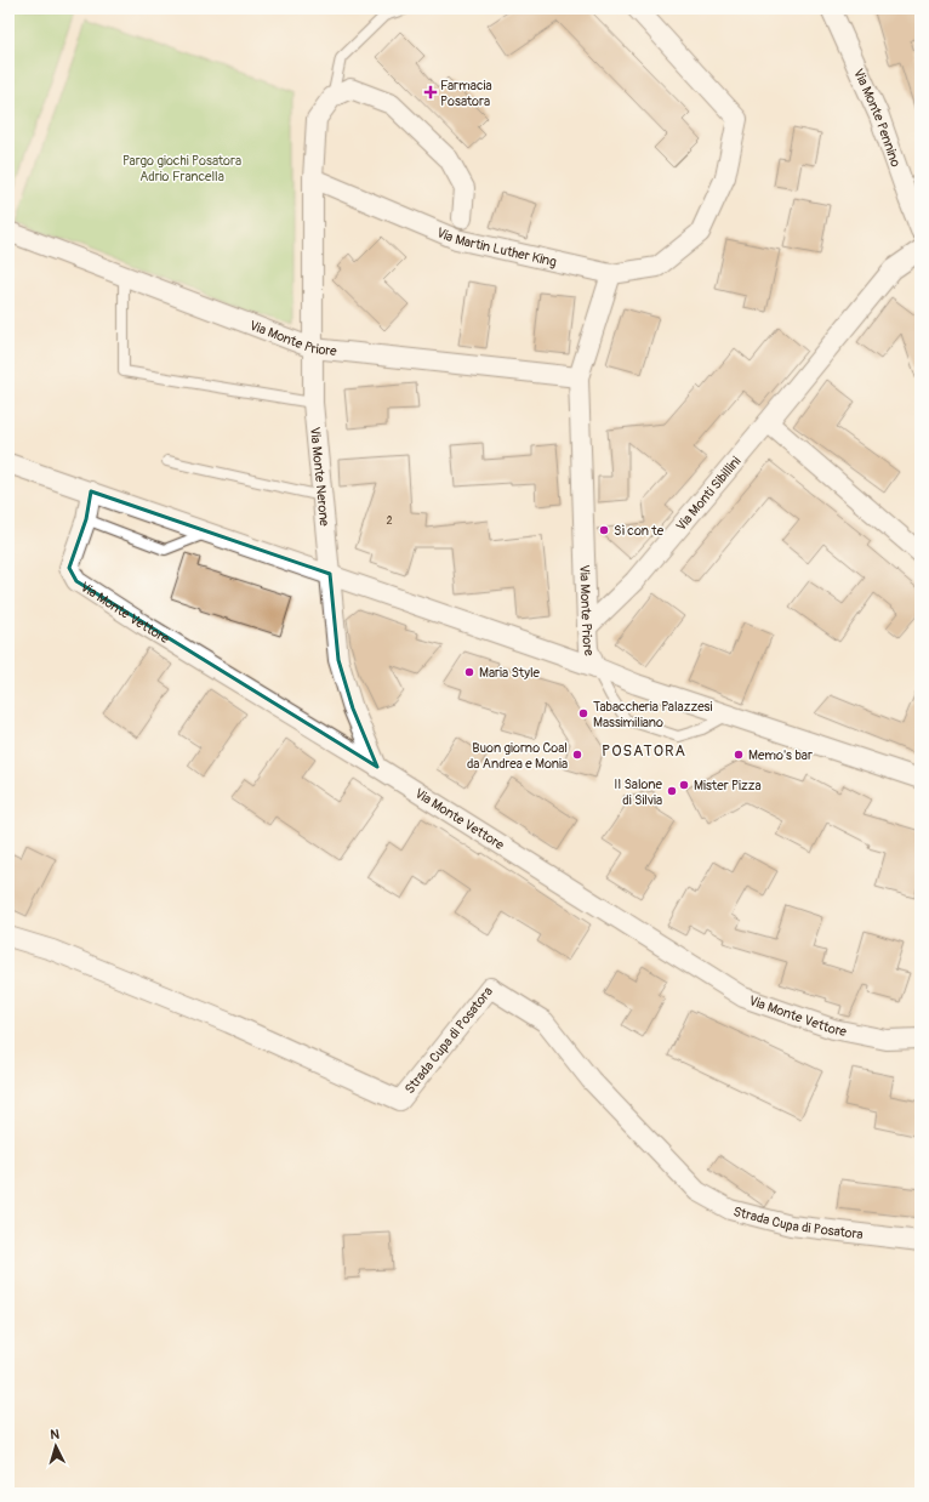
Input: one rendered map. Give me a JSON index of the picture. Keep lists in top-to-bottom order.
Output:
{
  "streets": {
    "street": [
      "Via Monte Pennino",
      "Via Martin Luther King",
      "Via Monte Priore",
      "Via Monte Nerone",
      "Via Monti Sibillini",
      "Via Monte Vettore",
      "Strada Cupa di Posatora"
    ]
  },
  "crossings": [
    ["Via Martin Luther King", "Via Monte Priore"],
    ["Via Martin Luther King", "Via Monte Nerone"],
    ["Via Monte Priore", "Via Monte Nerone"],
    ["Via Monte Priore", "Via Monti Sibillini"],
    ["Via Monte Nerone", "Via Monte Vettore"]
  ],
  "districts": ["POSATORA"],
  "parks": ["Pargo giochi Posatora Adrio Francella"],
  "places": {
    "health": ["Farmacia Posatora"],
    "other": [
      "Sì con te",
      "Maria Style",
      "Tabaccheria Palazzesi Massimiliano",
      "Buon giorno Coal da Andrea e Monia",
      "Memo's bar",
      "Mister Pizza",
      "Il Salone di Silvia"
    ]
  },
  "house_numbers": ["2"],
  "north": "top"
}
